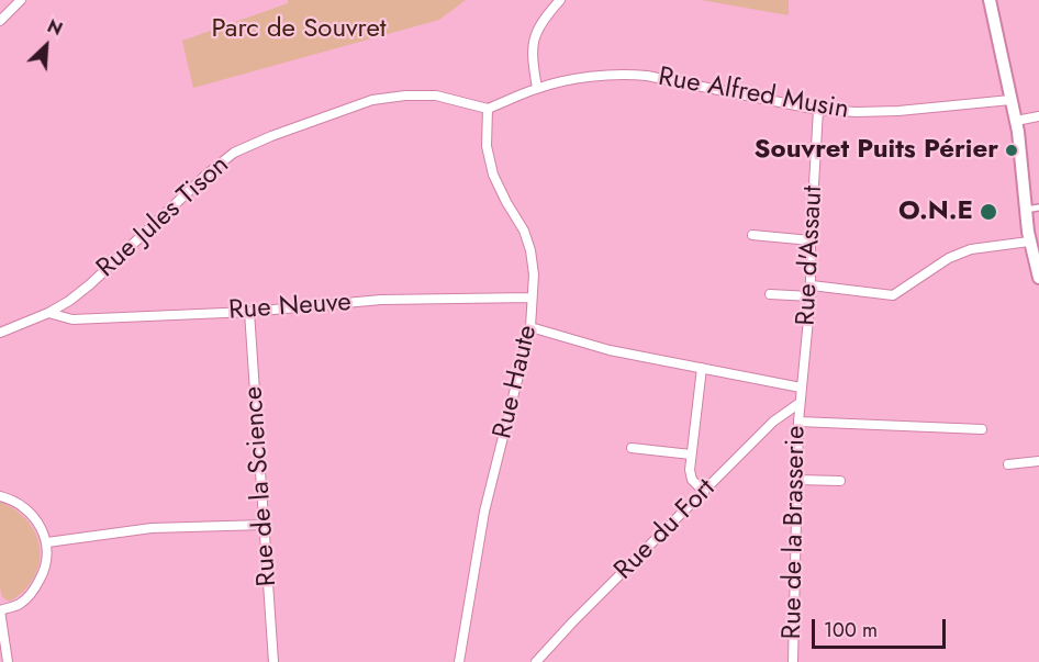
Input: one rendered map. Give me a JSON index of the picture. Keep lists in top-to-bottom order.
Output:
{
  "streets": {
    "street": [
      "Rue Alfred Musin",
      "Rue Jules Tison",
      "Rue d'Assaut",
      "Rue Neuve",
      "Rue Haute",
      "Rue de la Science",
      "Rue du Fort",
      "Rue de la Brasserie"
    ]
  },
  "crossings": [
    ["Rue Alfred Musin", "Rue Jules Tison"],
    ["Rue Alfred Musin", "Rue d'Assaut"],
    ["Rue Alfred Musin", "Rue Haute"],
    ["Rue Jules Tison", "Rue Neuve"],
    ["Rue Jules Tison", "Rue Haute"],
    ["Rue d'Assaut", "Rue du Fort"],
    ["Rue d'Assaut", "Rue de la Brasserie"],
    ["Rue Neuve", "Rue Haute"],
    ["Rue Neuve", "Rue de la Science"],
    ["Rue du Fort", "Rue de la Brasserie"]
  ],
  "parks": ["Parc de Souvret"],
  "places": ["Souvret Puits Périer", "O.N.E"],
  "scale_bar": "100 m",
  "north": "top right"
}
